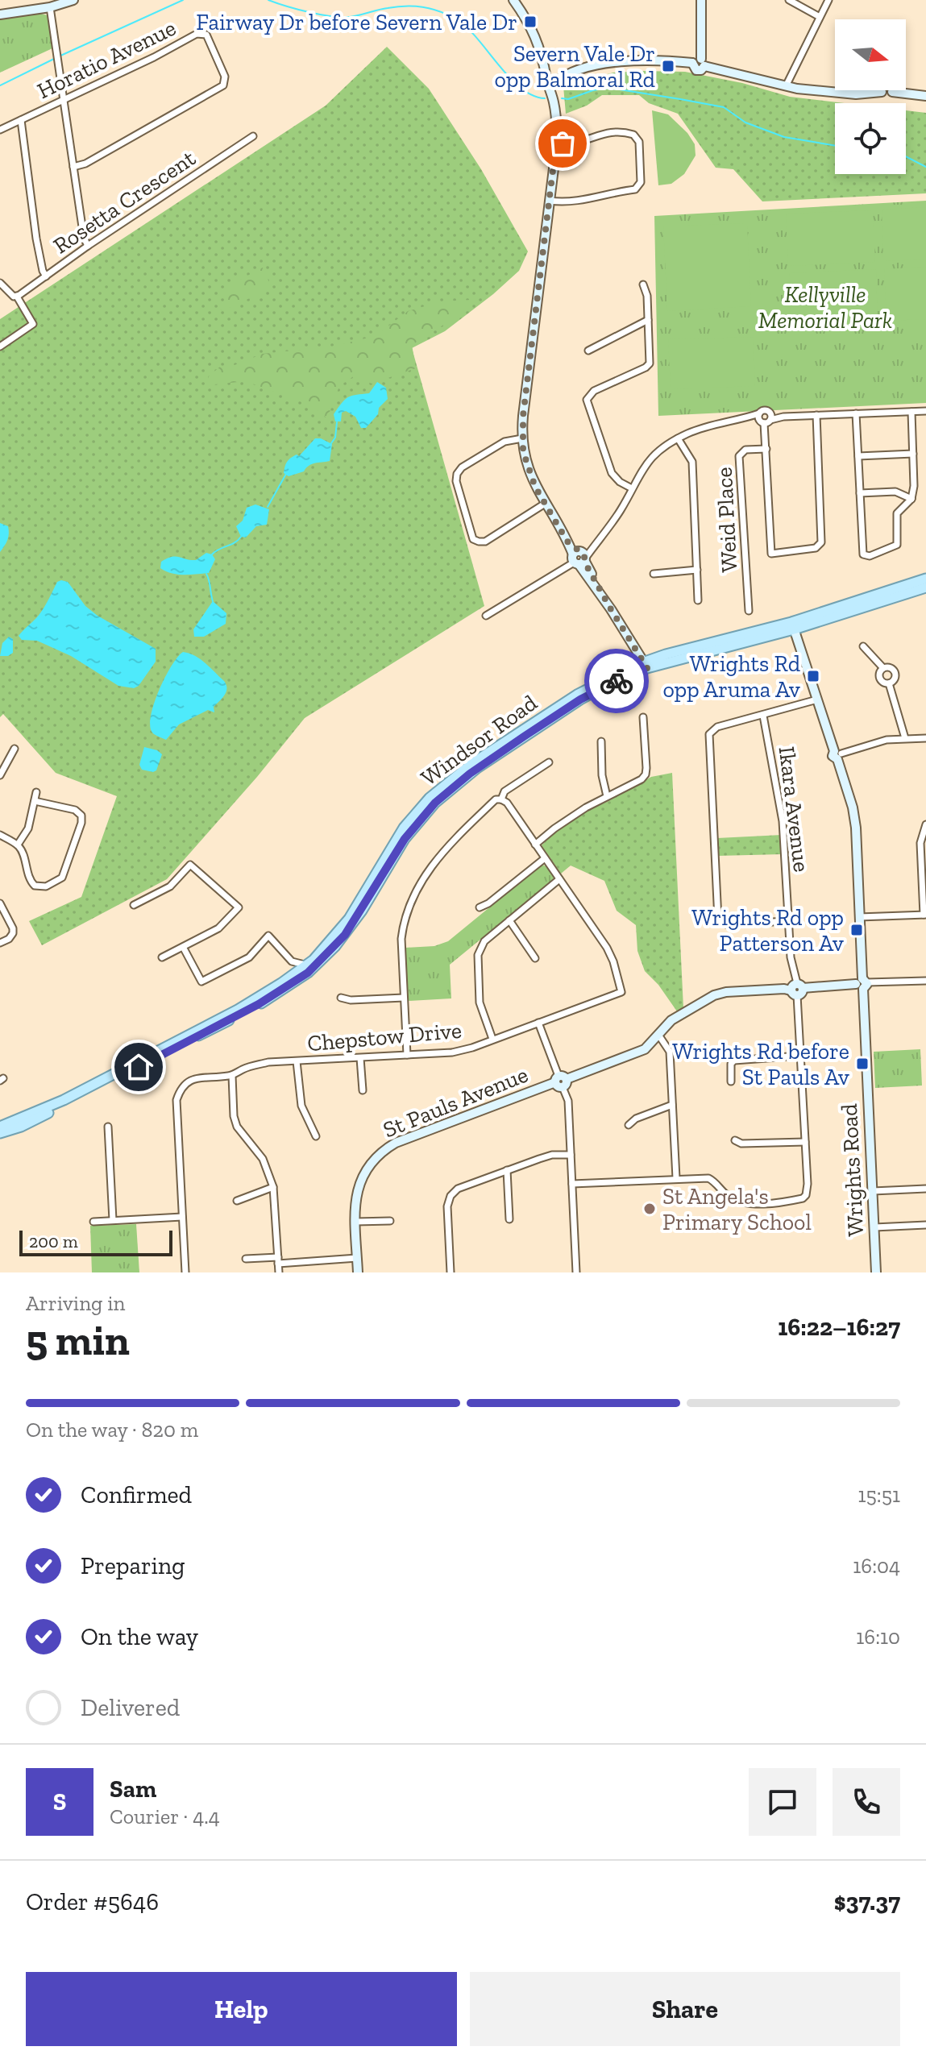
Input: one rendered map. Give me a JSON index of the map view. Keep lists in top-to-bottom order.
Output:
{
  "streets": {
    "main road": ["Windsor Road"],
    "street": [
      "Horatio Avenue",
      "Rosetta Crescent",
      "Weid Place",
      "Ikara Avenue",
      "Chepstow Drive",
      "St Pauls Avenue",
      "Wrights Road"
    ]
  },
  "crossings": [
    ["Windsor Road", "Wrights Road"],
    ["Ikara Avenue", "St Pauls Avenue"],
    ["St Pauls Avenue", "Wrights Road"]
  ],
  "parks": ["Kellyville Memorial Park"],
  "places": {
    "transit": [
      "Fairway Dr before Severn Vale Dr",
      "Severn Vale Dr opp Balmoral Rd",
      "Wrights Rd opp Aruma Av",
      "Wrights Rd opp Patterson Av",
      "Wrights Rd before St Pauls Av"
    ],
    "other": ["St Angela's Primary School"]
  },
  "scale_bar": "200 m",
  "north": "right",
  "page": {
    "scale": "200 m",
    "heading": ["5 min", "Arriving in", "16:22–16:27"],
    "panel": [
      "Sam",
      "Courier · 4.4",
      "Order #5646",
      "$37.37"
    ],
    "bar": "On the way · 820 m",
    "list": [
      ["Confirmed", "15:51"],
      ["Preparing", "16:04"],
      ["On the way", "16:10"],
      "Delivered"
    ],
    "round": "S",
    "buttons": ["Help", "Share"]
  }
}
